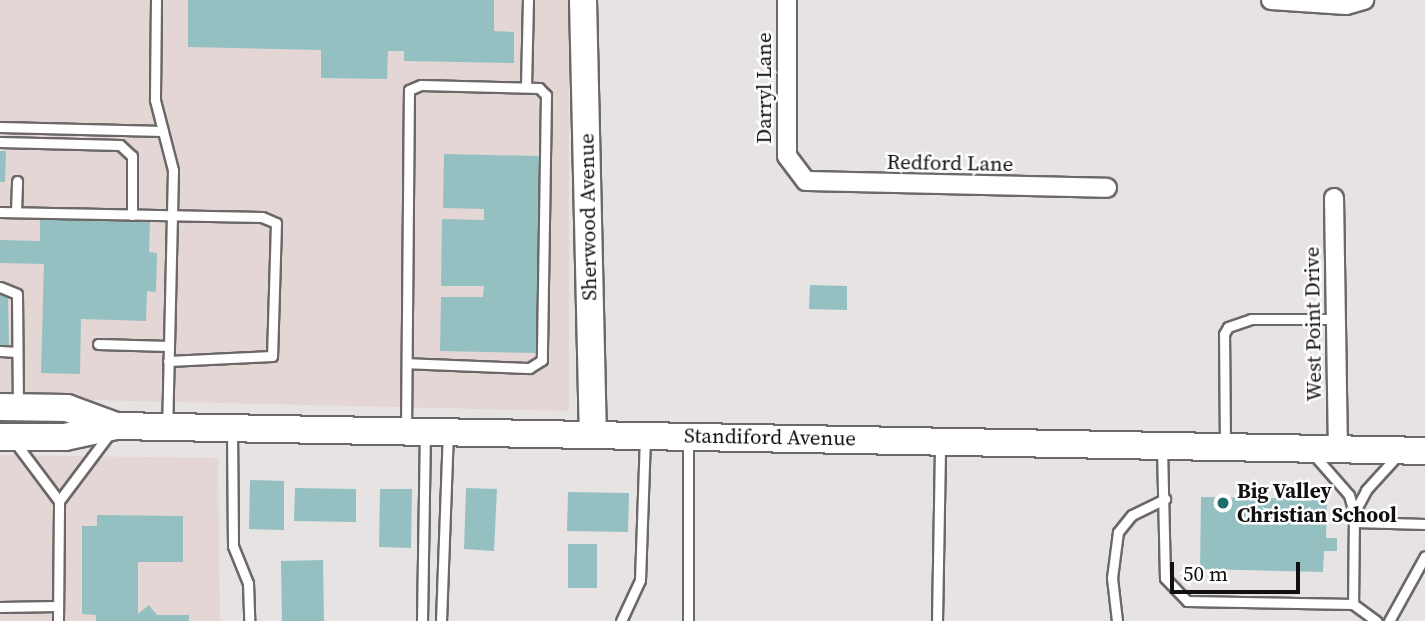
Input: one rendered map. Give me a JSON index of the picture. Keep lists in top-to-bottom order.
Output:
{
  "streets": {
    "main road": ["Sherwood Avenue", "Standiford Avenue"],
    "street": ["Darryl Lane", "Redford Lane", "West Point Drive"]
  },
  "crossings": [
    ["Darryl Lane", "Redford Lane"],
    ["Sherwood Avenue", "Standiford Avenue"],
    ["West Point Drive", "Standiford Avenue"]
  ],
  "places": ["Big Valley Christian School"],
  "scale_bar": "50 m"
}
